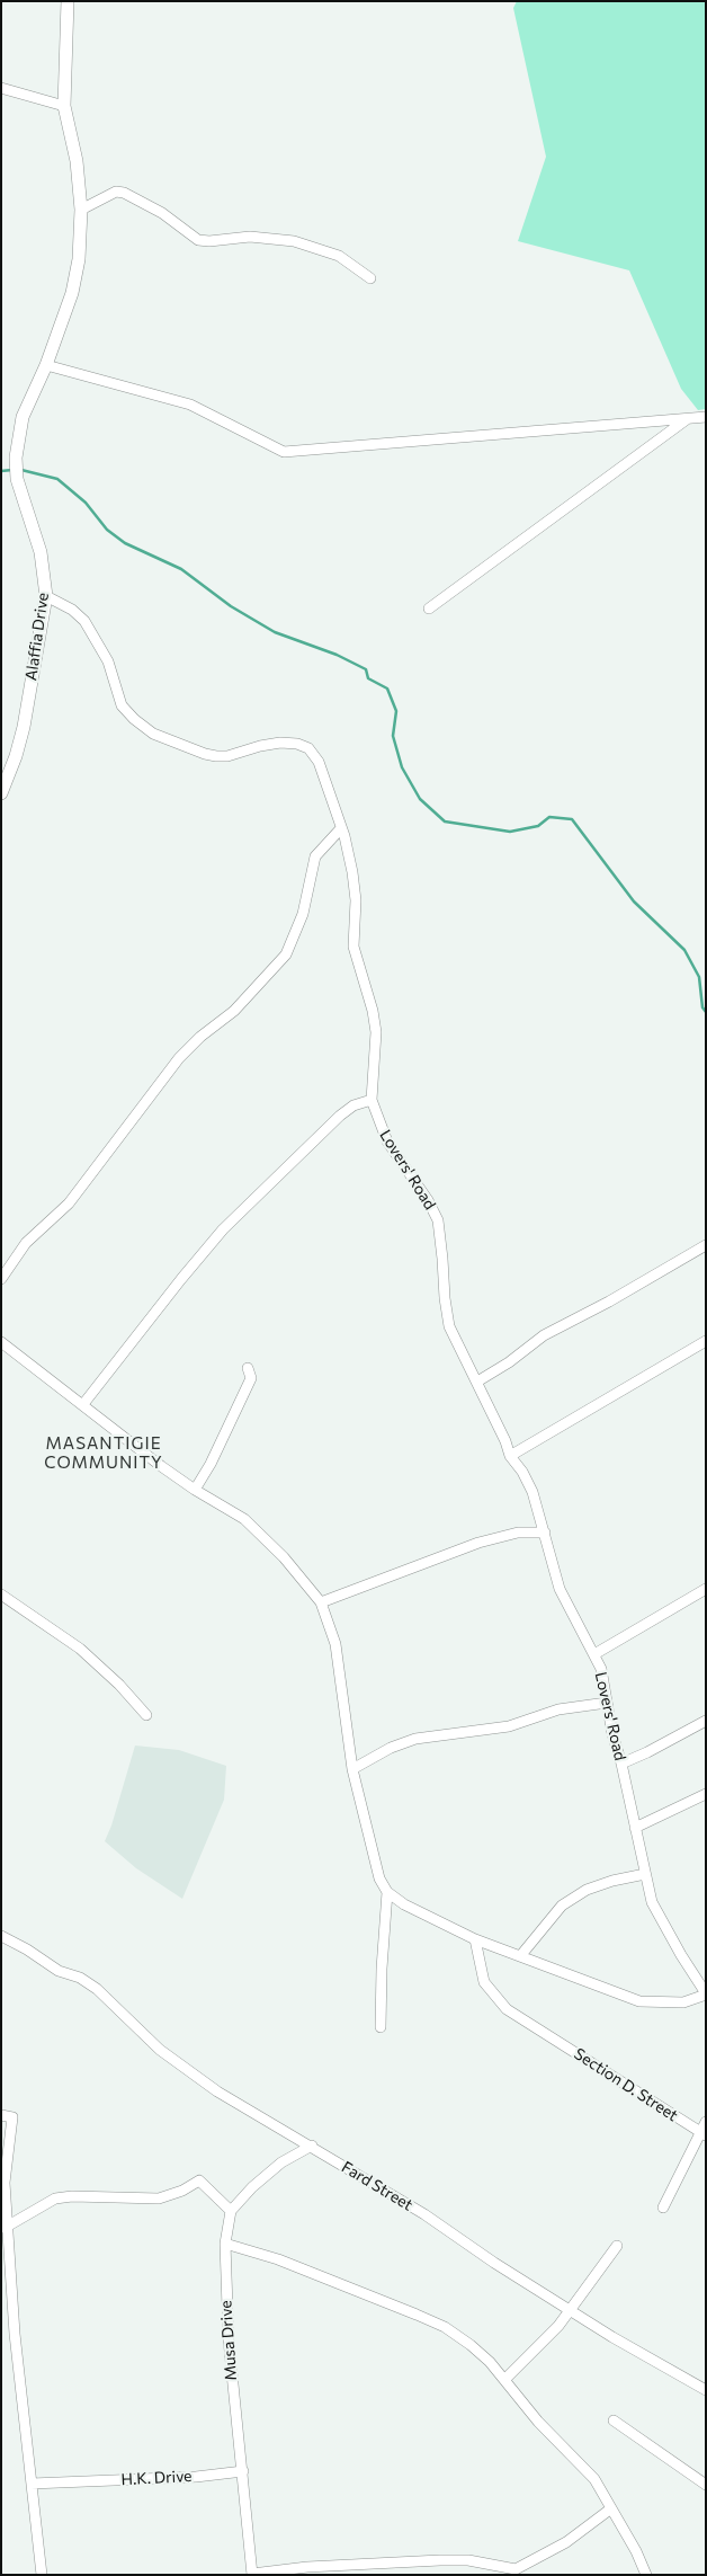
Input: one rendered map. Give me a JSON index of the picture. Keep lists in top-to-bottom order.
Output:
{
  "streets": {
    "street": [
      "Alaffia Drive",
      "Lovers' Road",
      "Section D. Street",
      "Fard Street",
      "Musa Drive",
      "H.K. Drive"
    ]
  },
  "crossings": [
    ["Alaffia Drive", "Lovers' Road"],
    ["Musa Drive", "H.K. Drive"]
  ],
  "districts": ["MASANTIGIE COMMUNITY"]
}
